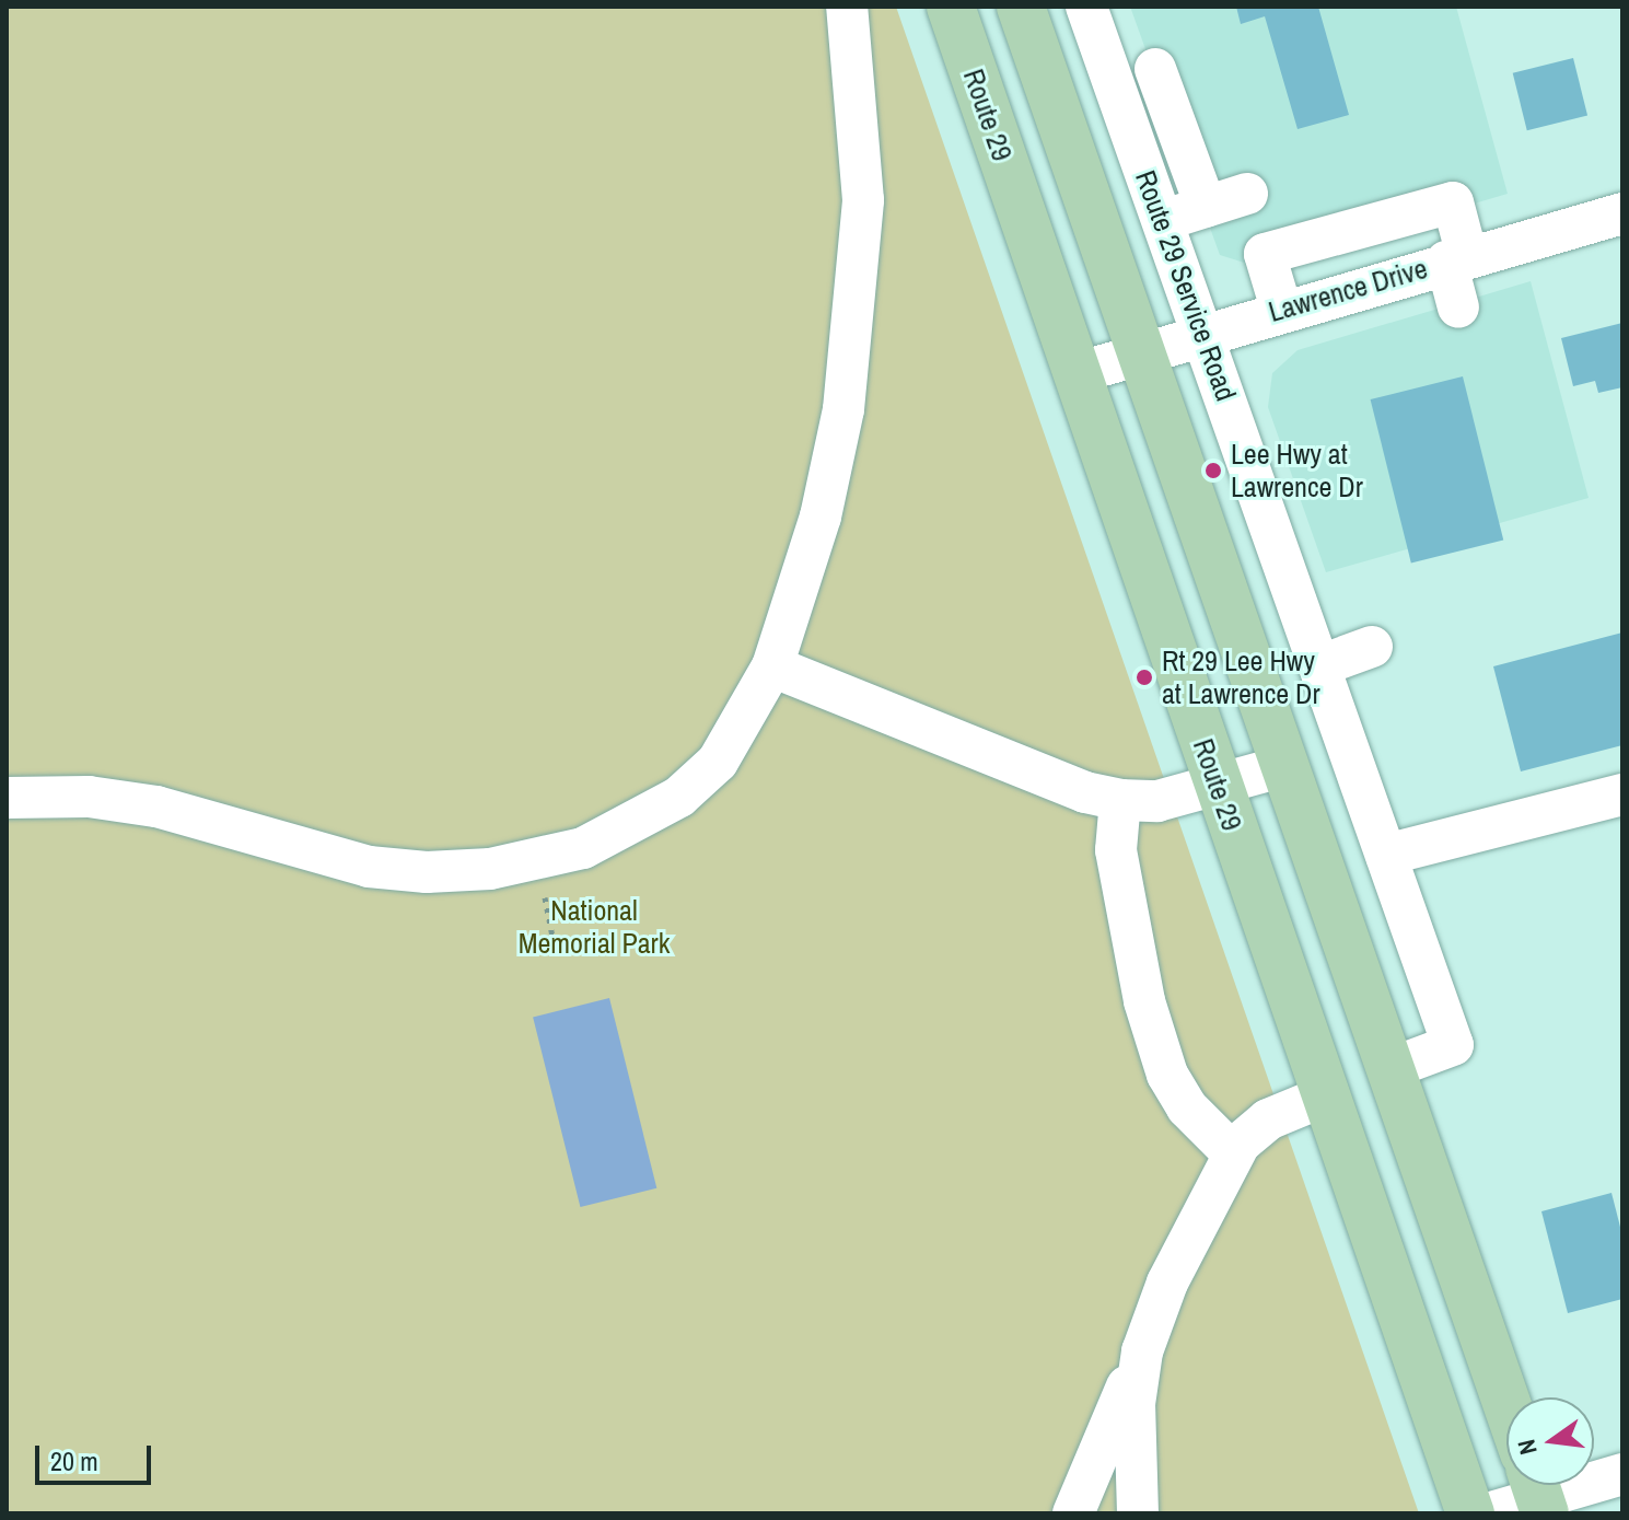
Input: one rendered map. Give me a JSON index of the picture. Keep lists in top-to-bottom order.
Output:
{
  "streets": {
    "main road": ["Route 29"],
    "street": ["Route 29 Service Road", "Lawrence Drive"]
  },
  "crossings": [
    ["Route 29", "Lawrence Drive"],
    ["Route 29 Service Road", "Lawrence Drive"]
  ],
  "parks": ["National Memorial Park"],
  "places": ["Lee Hwy at Lawrence Dr", "Rt 29 Lee Hwy at Lawrence Dr"],
  "scale_bar": "20 m",
  "north": "left"
}
